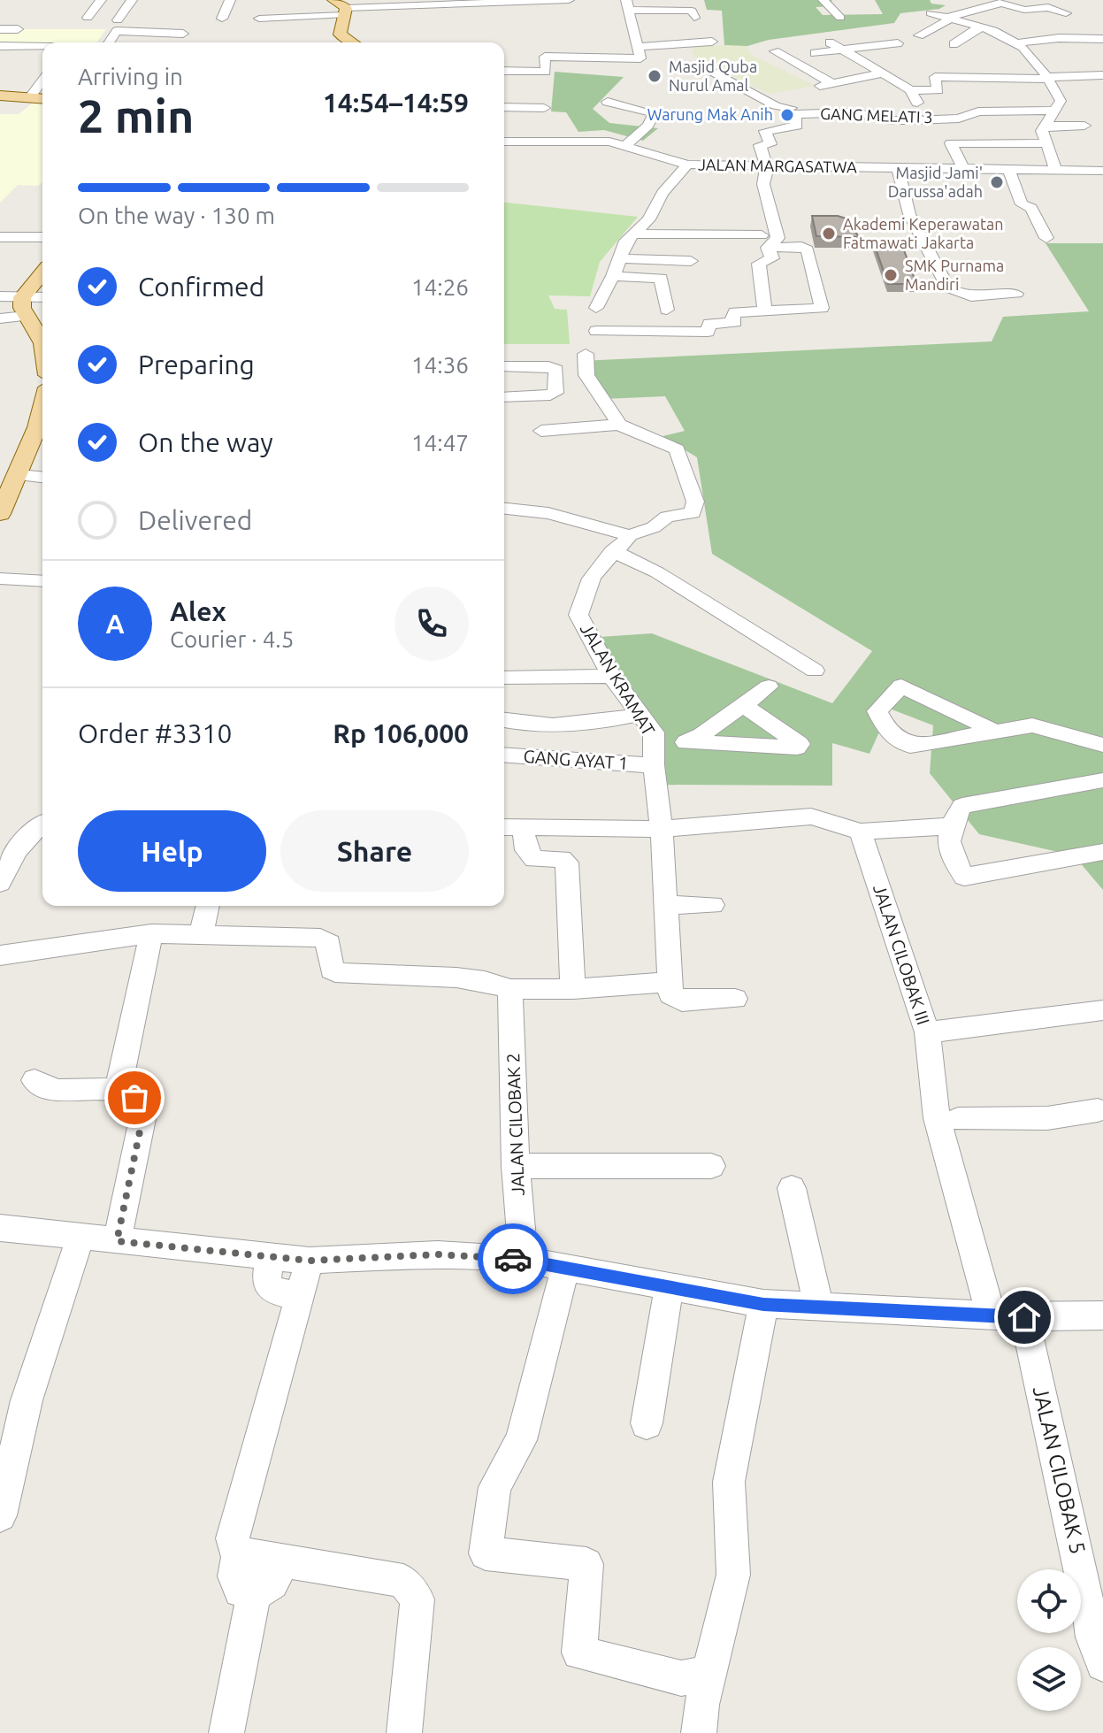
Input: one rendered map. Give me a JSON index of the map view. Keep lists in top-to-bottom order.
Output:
{
  "streets": {
    "street": [
      "GANG MELATI 3",
      "JALAN MARGASATWA",
      "JALAN KRAMAT",
      "GANG AYAT 1",
      "JALAN CILOBAK III",
      "JALAN CILOBAK 2",
      "JALAN CILOBAK 5"
    ]
  },
  "crossings": [
    ["GANG MELATI 3", "JALAN MARGASATWA"],
    ["JALAN KRAMAT", "GANG AYAT 1"]
  ],
  "places": [
    "Masjid Quba Nurul Amal",
    "Warung Mak Anih",
    "Masjid Jami' Darussa'adah",
    "Akademi Keperawatan Fatmawati Jakarta",
    "SMK Purnama Mandiri"
  ],
  "page": {
    "heading": ["2 min", "Arriving in", "14:54–14:59"],
    "panel": [
      "Alex",
      "Courier · 4.5",
      "Order #3310",
      "Rp 106,000"
    ],
    "bar": "On the way · 130 m",
    "list": [
      ["Confirmed", "14:26"],
      ["Preparing", "14:36"],
      ["On the way", "14:47"],
      "Delivered"
    ],
    "round": "A",
    "buttons": ["Help", "Share"]
  }
}
